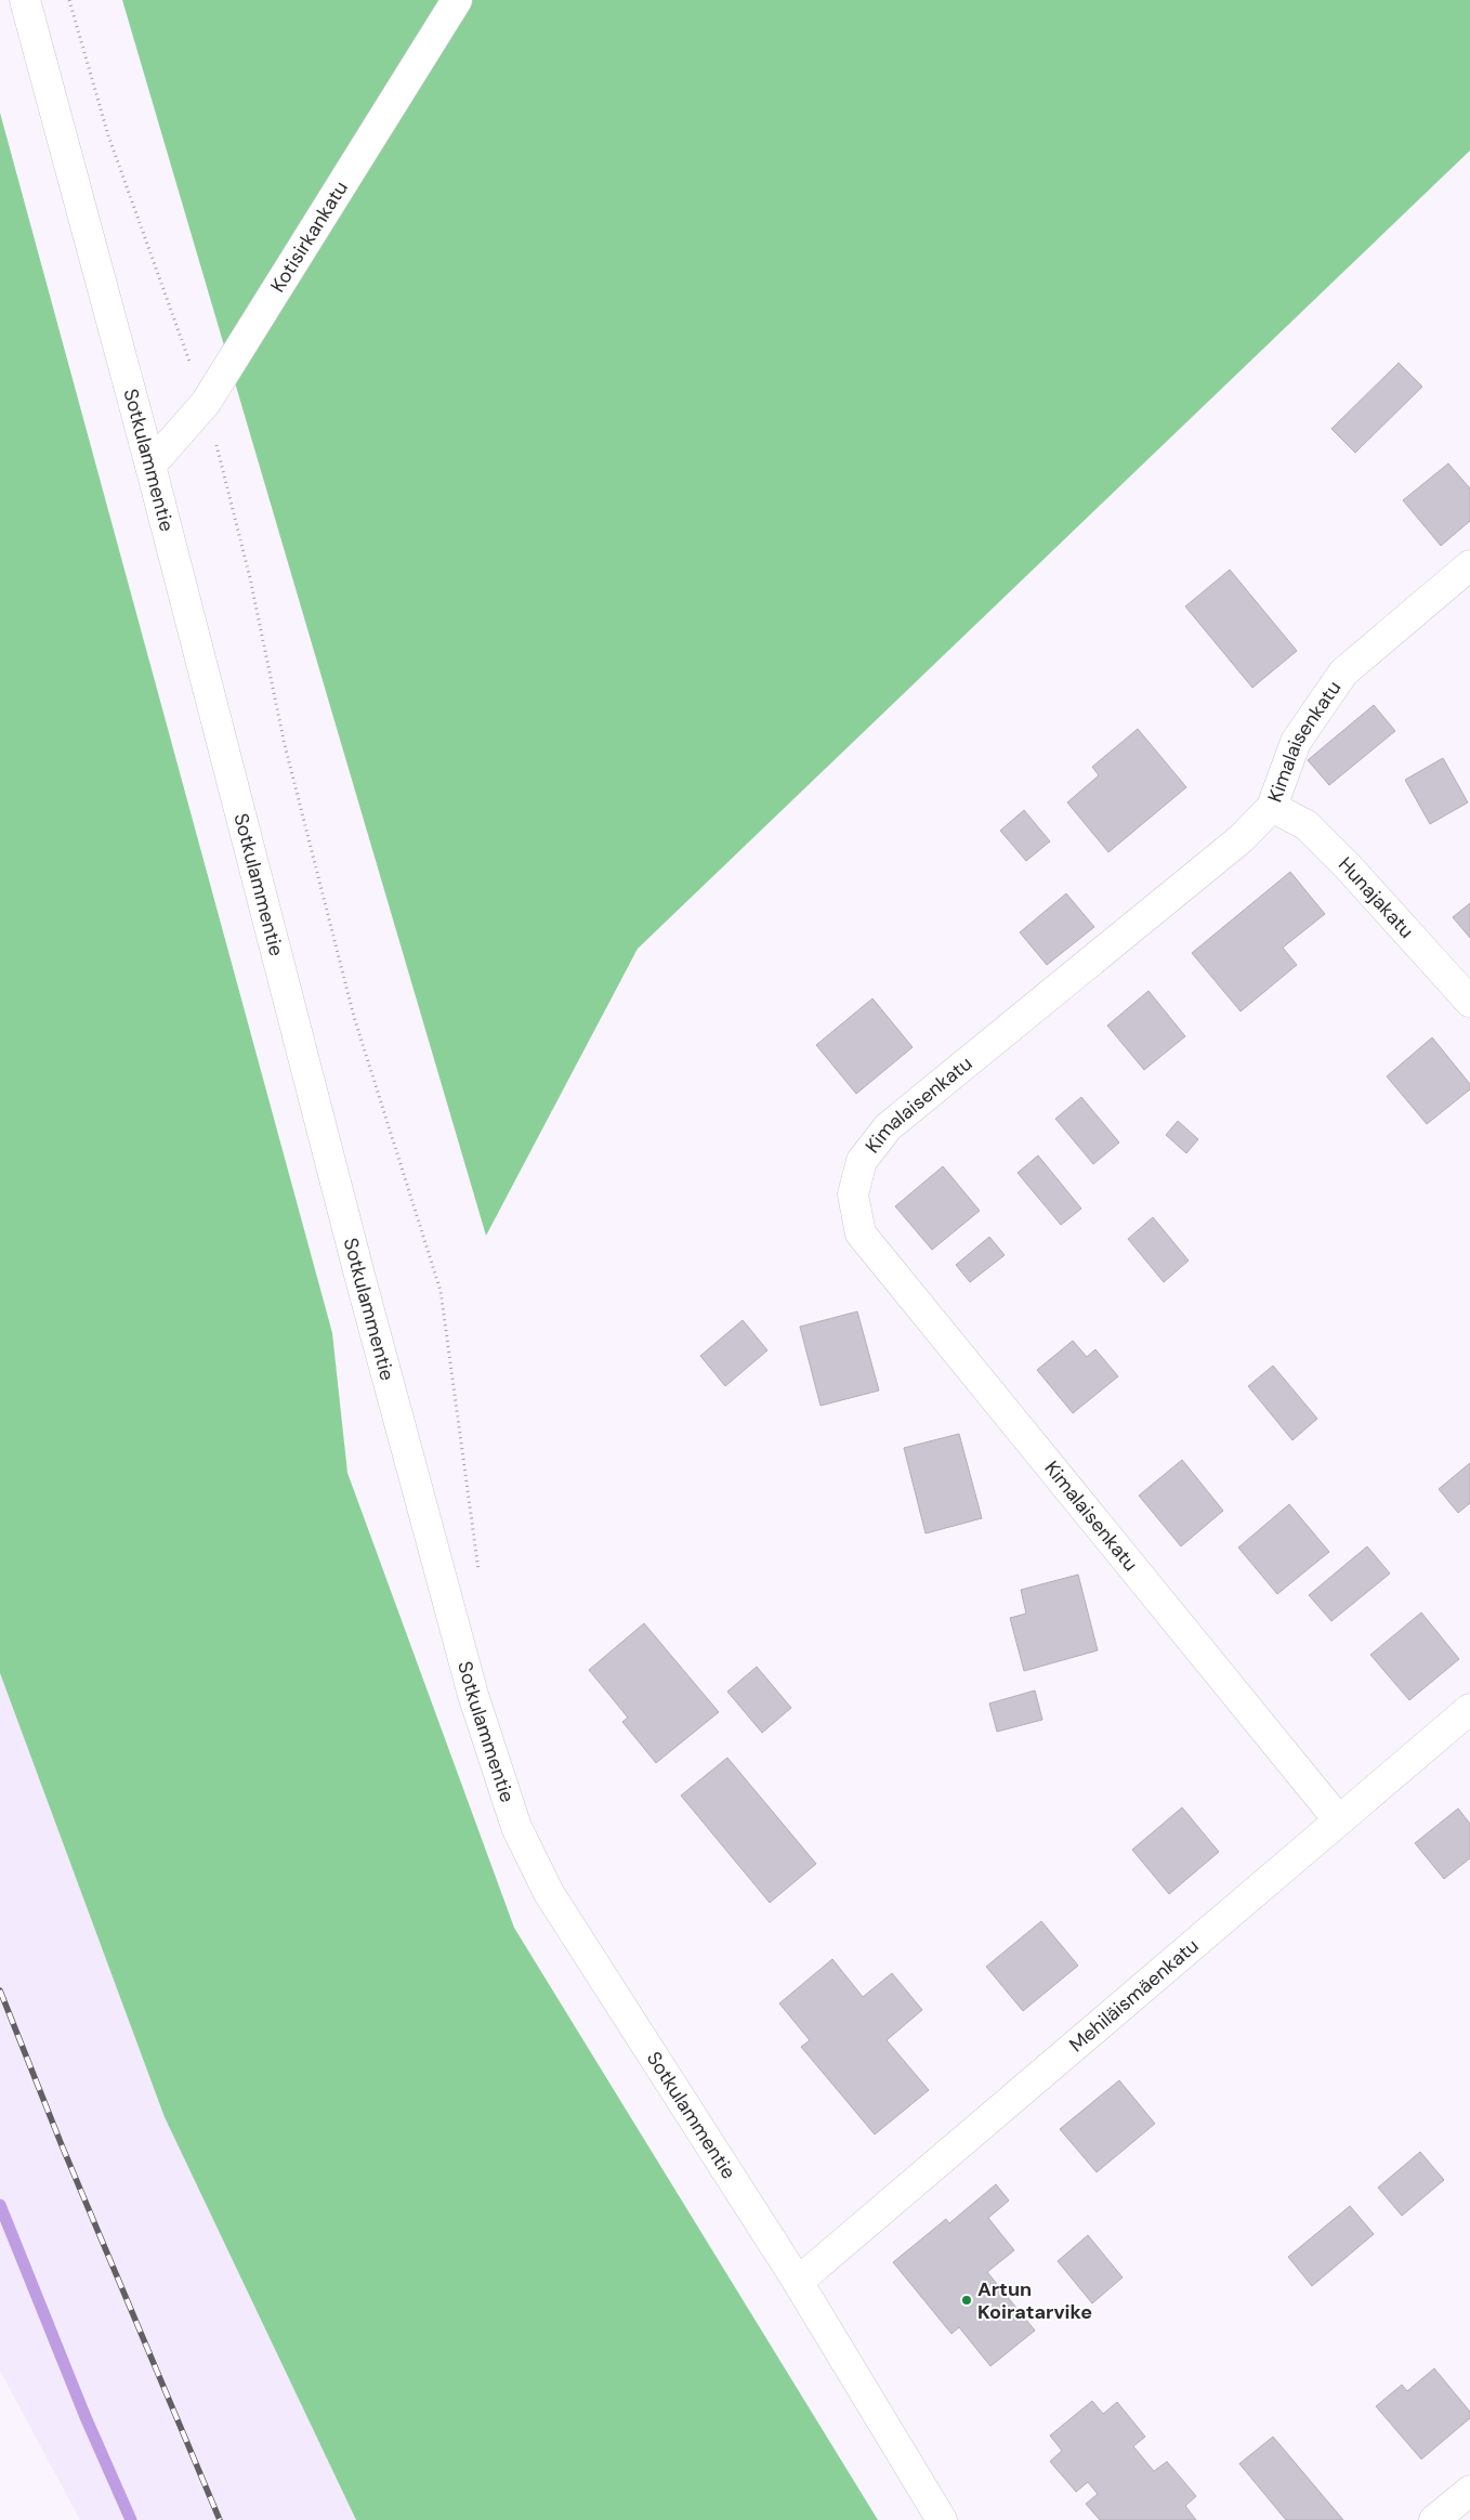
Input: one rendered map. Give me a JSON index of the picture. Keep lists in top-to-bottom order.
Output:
{
  "streets": {
    "street": [
      "Kotisirkankatu",
      "Sotkulammentie",
      "Kimalaisenkatu",
      "Hunajakatu",
      "Mehiläismäenkatu"
    ]
  },
  "crossings": [
    ["Kotisirkankatu", "Sotkulammentie"],
    ["Sotkulammentie", "Mehiläismäenkatu"],
    ["Kimalaisenkatu", "Hunajakatu"],
    ["Kimalaisenkatu", "Mehiläismäenkatu"]
  ],
  "places": ["Artun Koiratarvike"]
}
